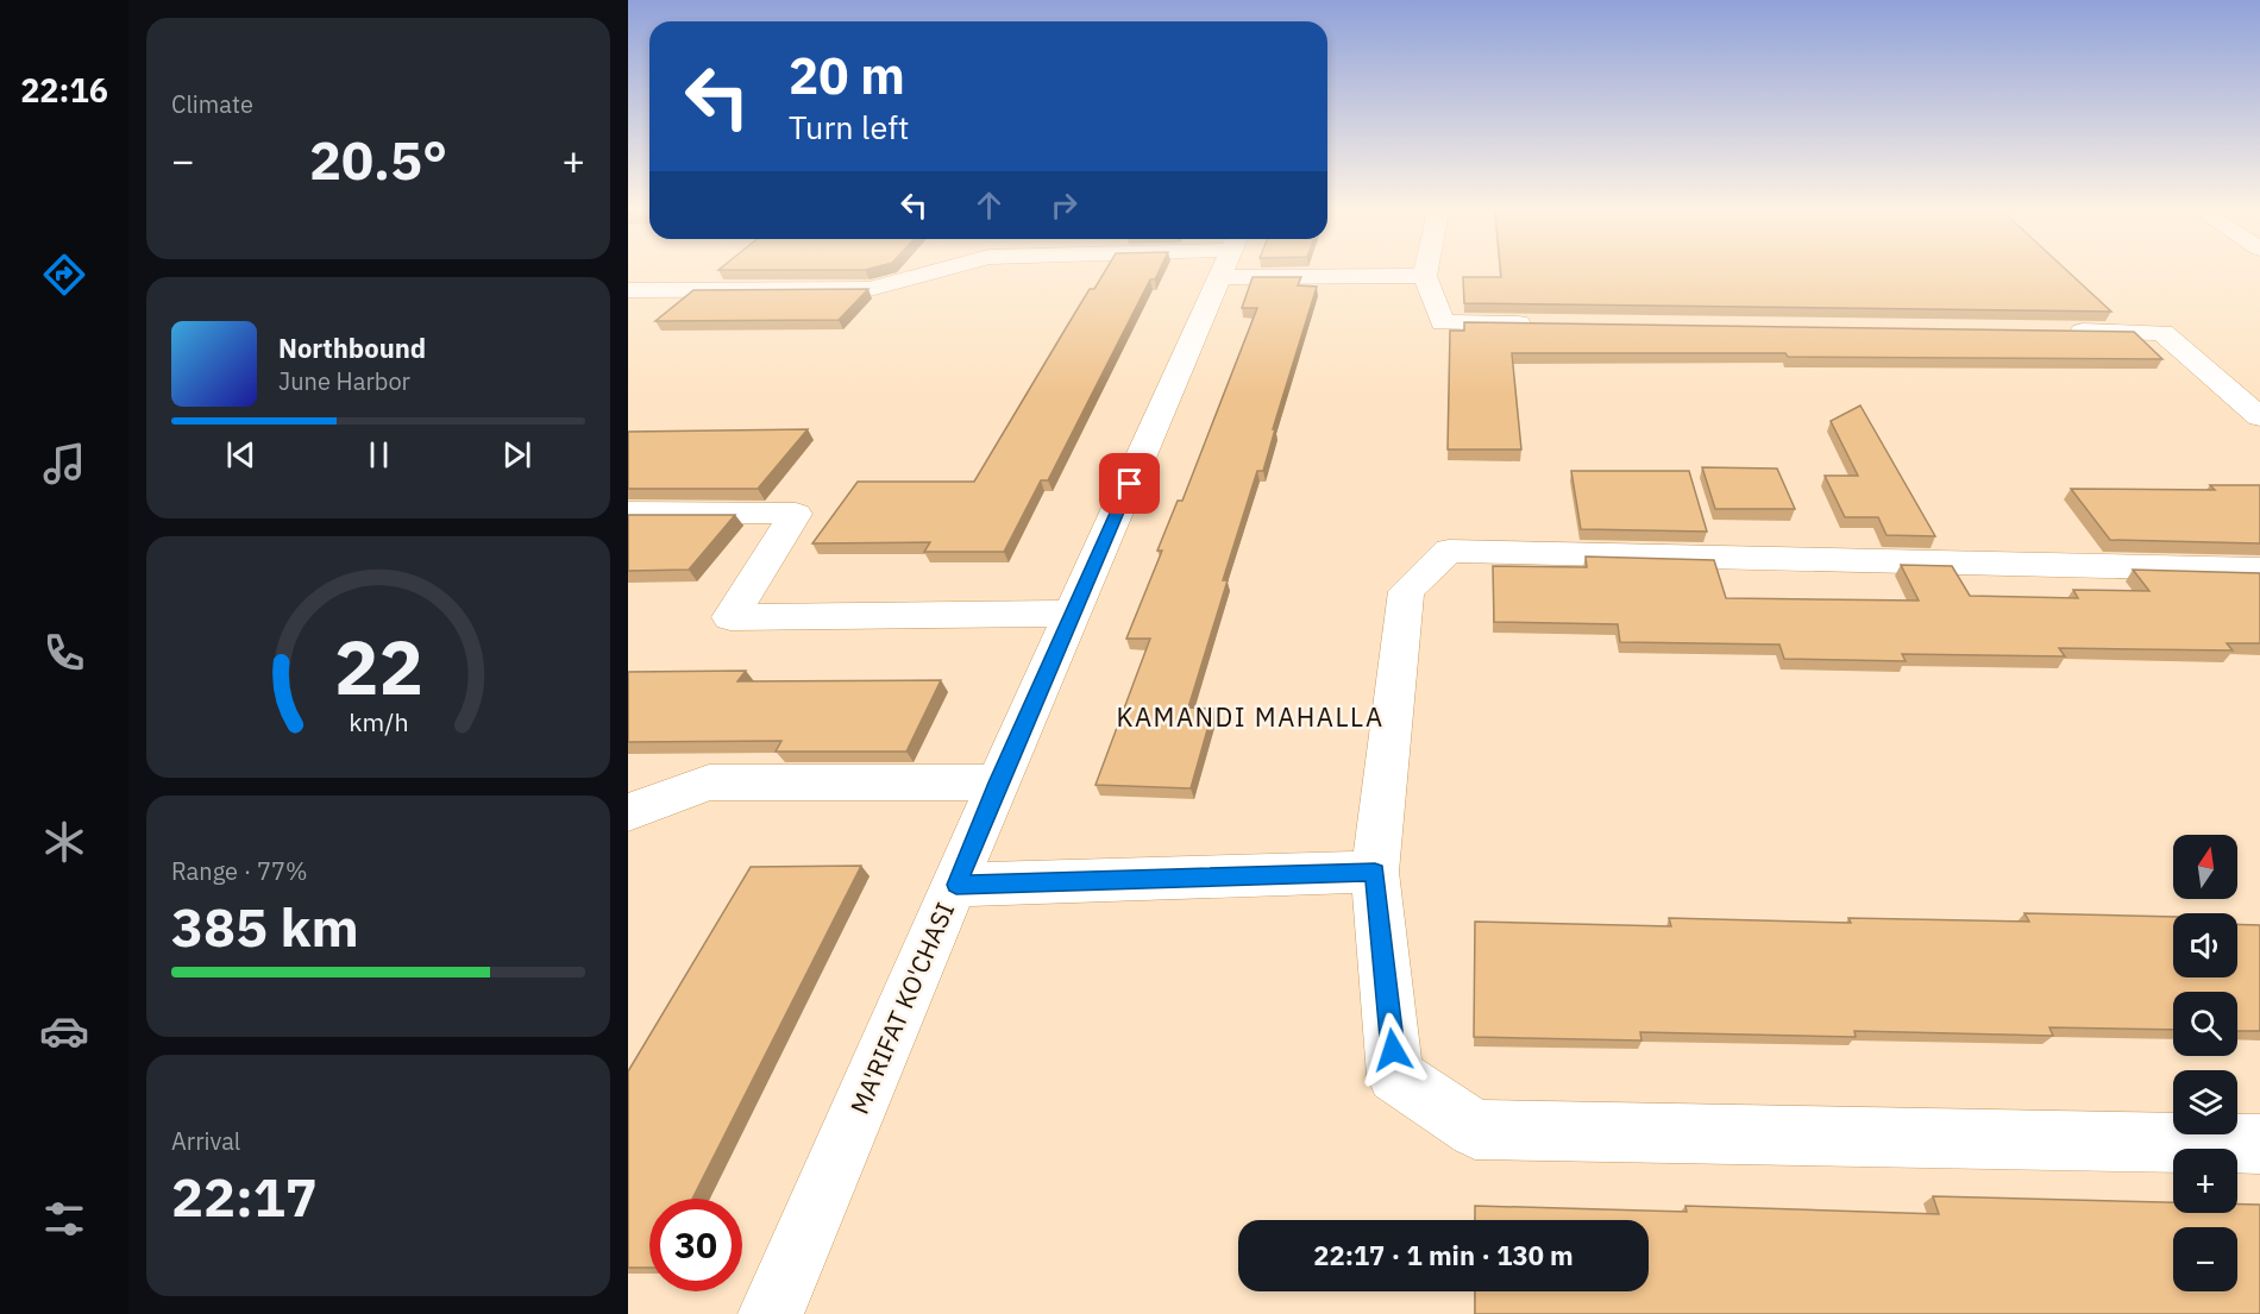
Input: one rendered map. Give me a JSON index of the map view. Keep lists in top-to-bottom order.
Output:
{
  "streets": {
    "street": ["MA'RIFAT KO'CHASI"]
  },
  "districts": ["KAMANDI MAHALLA"],
  "north": "top",
  "page": {
    "tabs": "22:16",
    "tile": [
      "Climate",
      ["Range · 77%", "385 km"],
      ["Arrival", "22:17"]
    ],
    "turn": ["20 m", "Turn left"],
    "heat": ["−", "20.5°", "+"],
    "song": ["Northbound", "June Harbor"],
    "map_buttons": ["+", "−"],
    "limit": "30",
    "trip": "22:17 · 1 min · 130 m",
    "gauge": ["22", "km/h"]
  }
}
